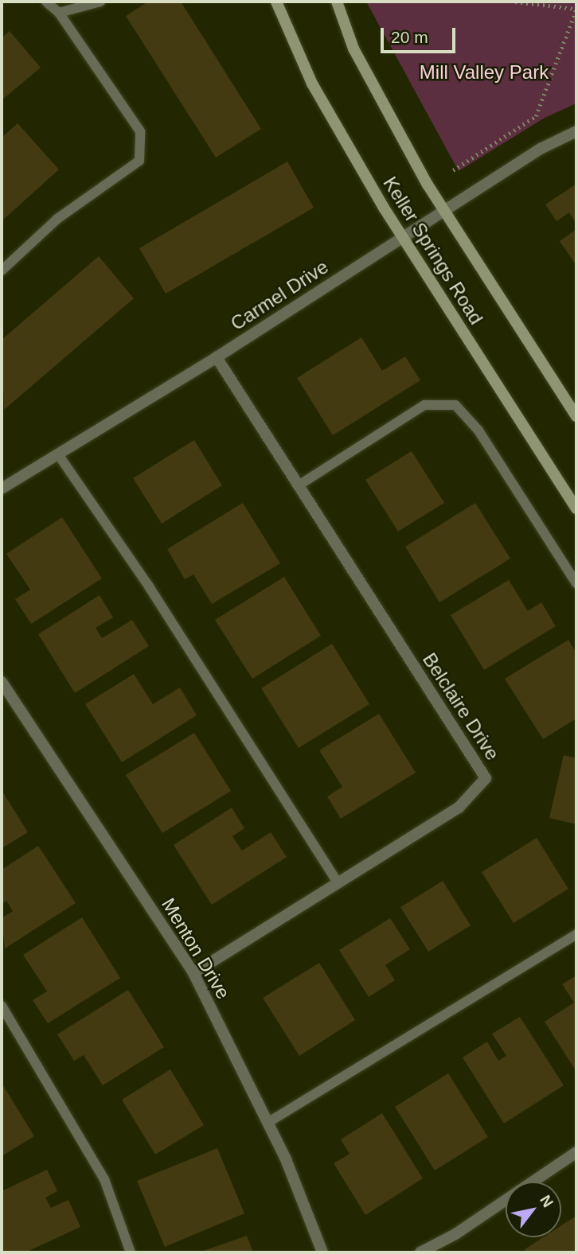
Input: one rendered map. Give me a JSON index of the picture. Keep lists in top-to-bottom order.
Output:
{
  "streets": {
    "main road": ["Keller Springs Road"],
    "street": ["Carmel Drive", "Belclaire Drive", "Menton Drive"]
  },
  "crossings": [
    ["Keller Springs Road", "Carmel Drive"],
    ["Carmel Drive", "Belclaire Drive"],
    ["Belclaire Drive", "Menton Drive"]
  ],
  "parks": ["Mill Valley Park"],
  "scale_bar": "20 m",
  "north": "top right"
}
